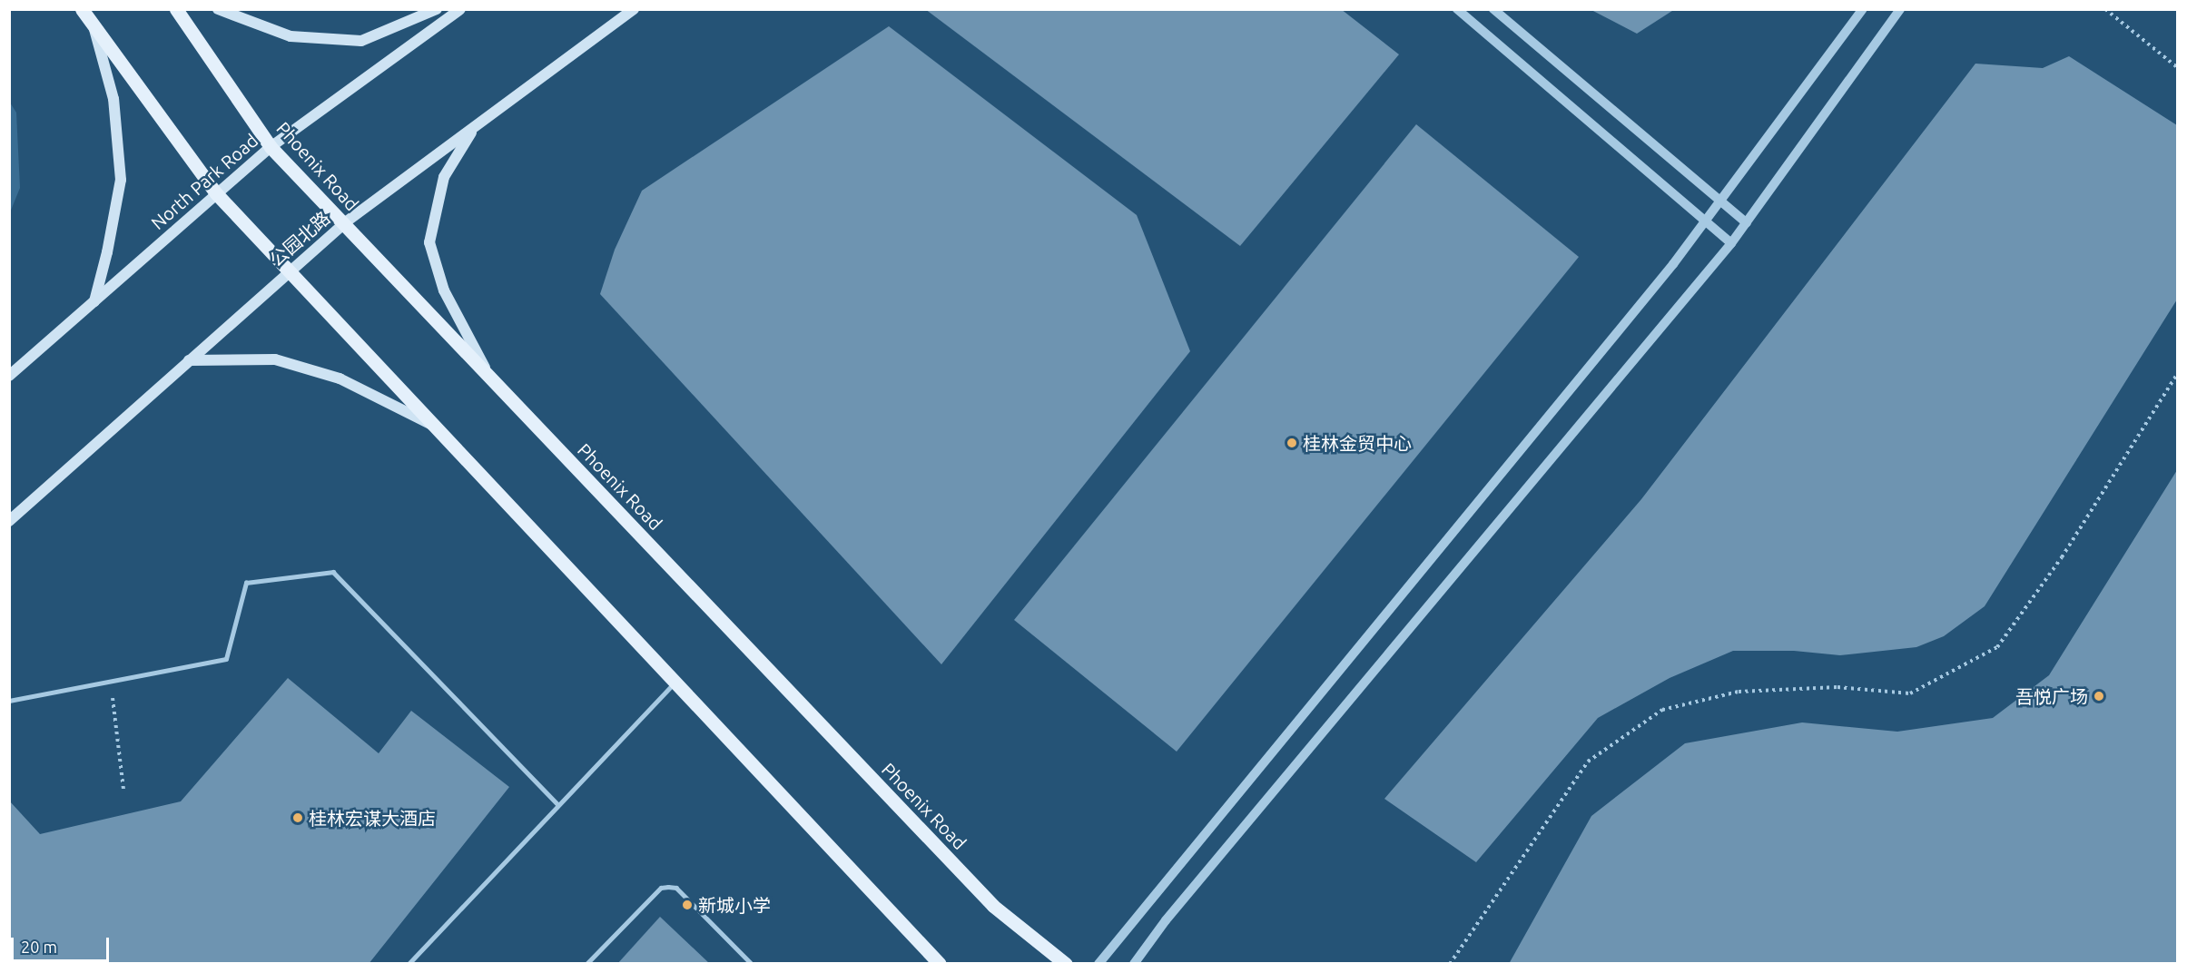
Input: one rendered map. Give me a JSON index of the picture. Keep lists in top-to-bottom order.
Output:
{
  "streets": {
    "main road": ["Phoenix Road", "North Park Road", "公园北路"]
  },
  "crossings": [
    ["Phoenix Road", "North Park Road"],
    ["Phoenix Road", "公园北路"]
  ],
  "places": [
    "桂林金贸中心",
    "吾悦广场",
    "桂林宏谋大酒店",
    "新城小学"
  ],
  "scale_bar": "20 m"
}
